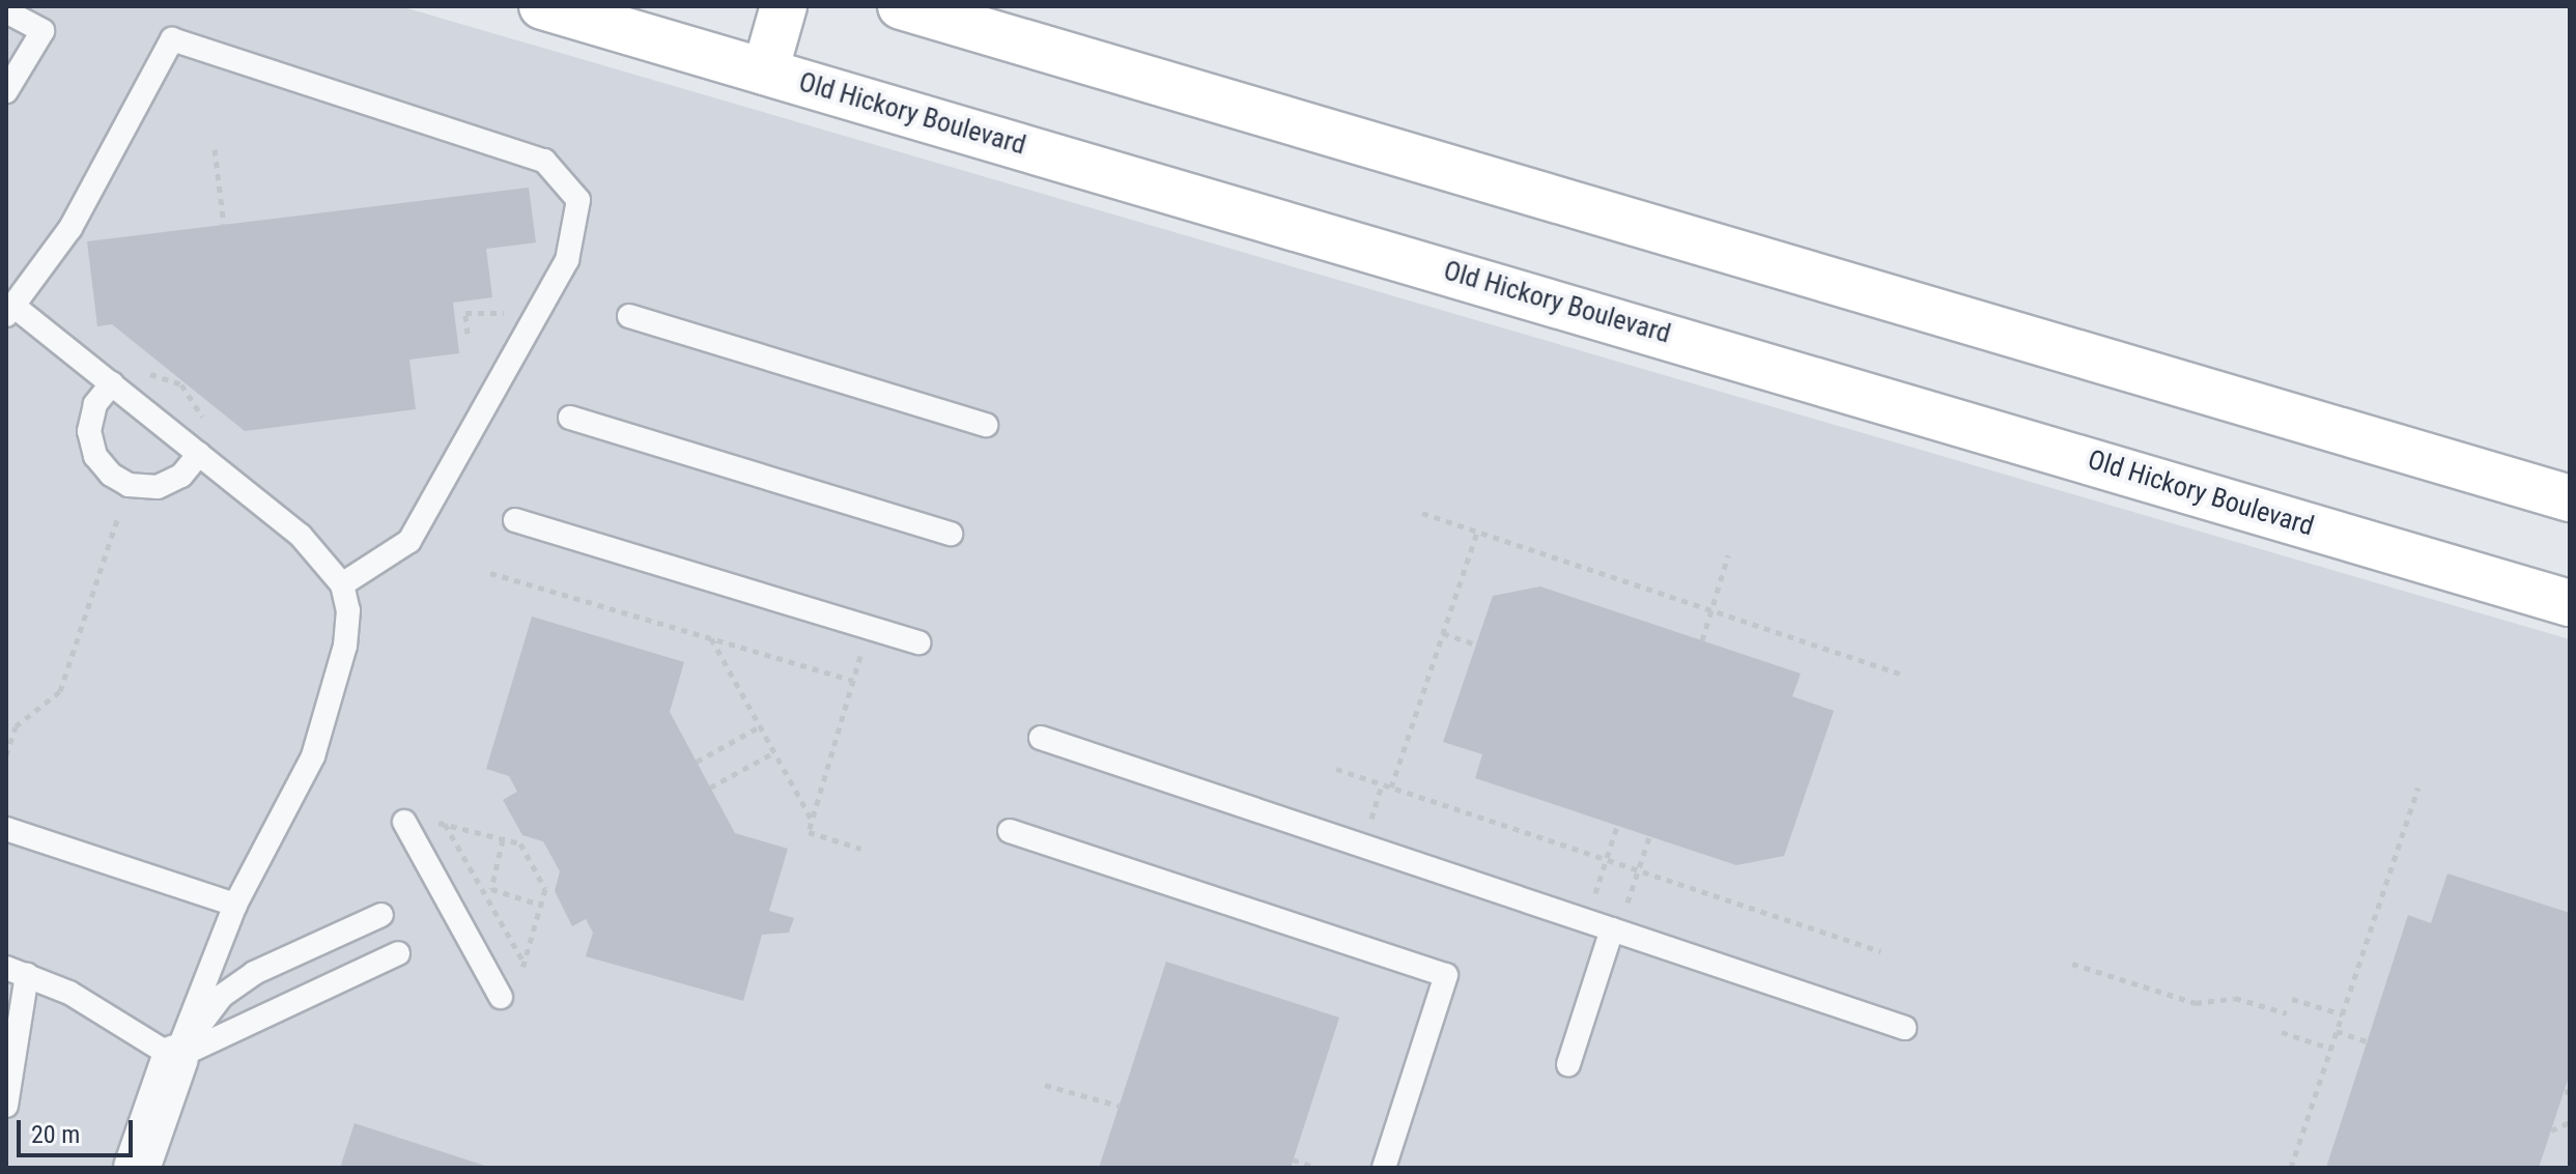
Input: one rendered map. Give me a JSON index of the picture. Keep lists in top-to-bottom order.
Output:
{
  "streets": {
    "main road": ["Old Hickory Boulevard"]
  },
  "scale_bar": "20 m"
}
